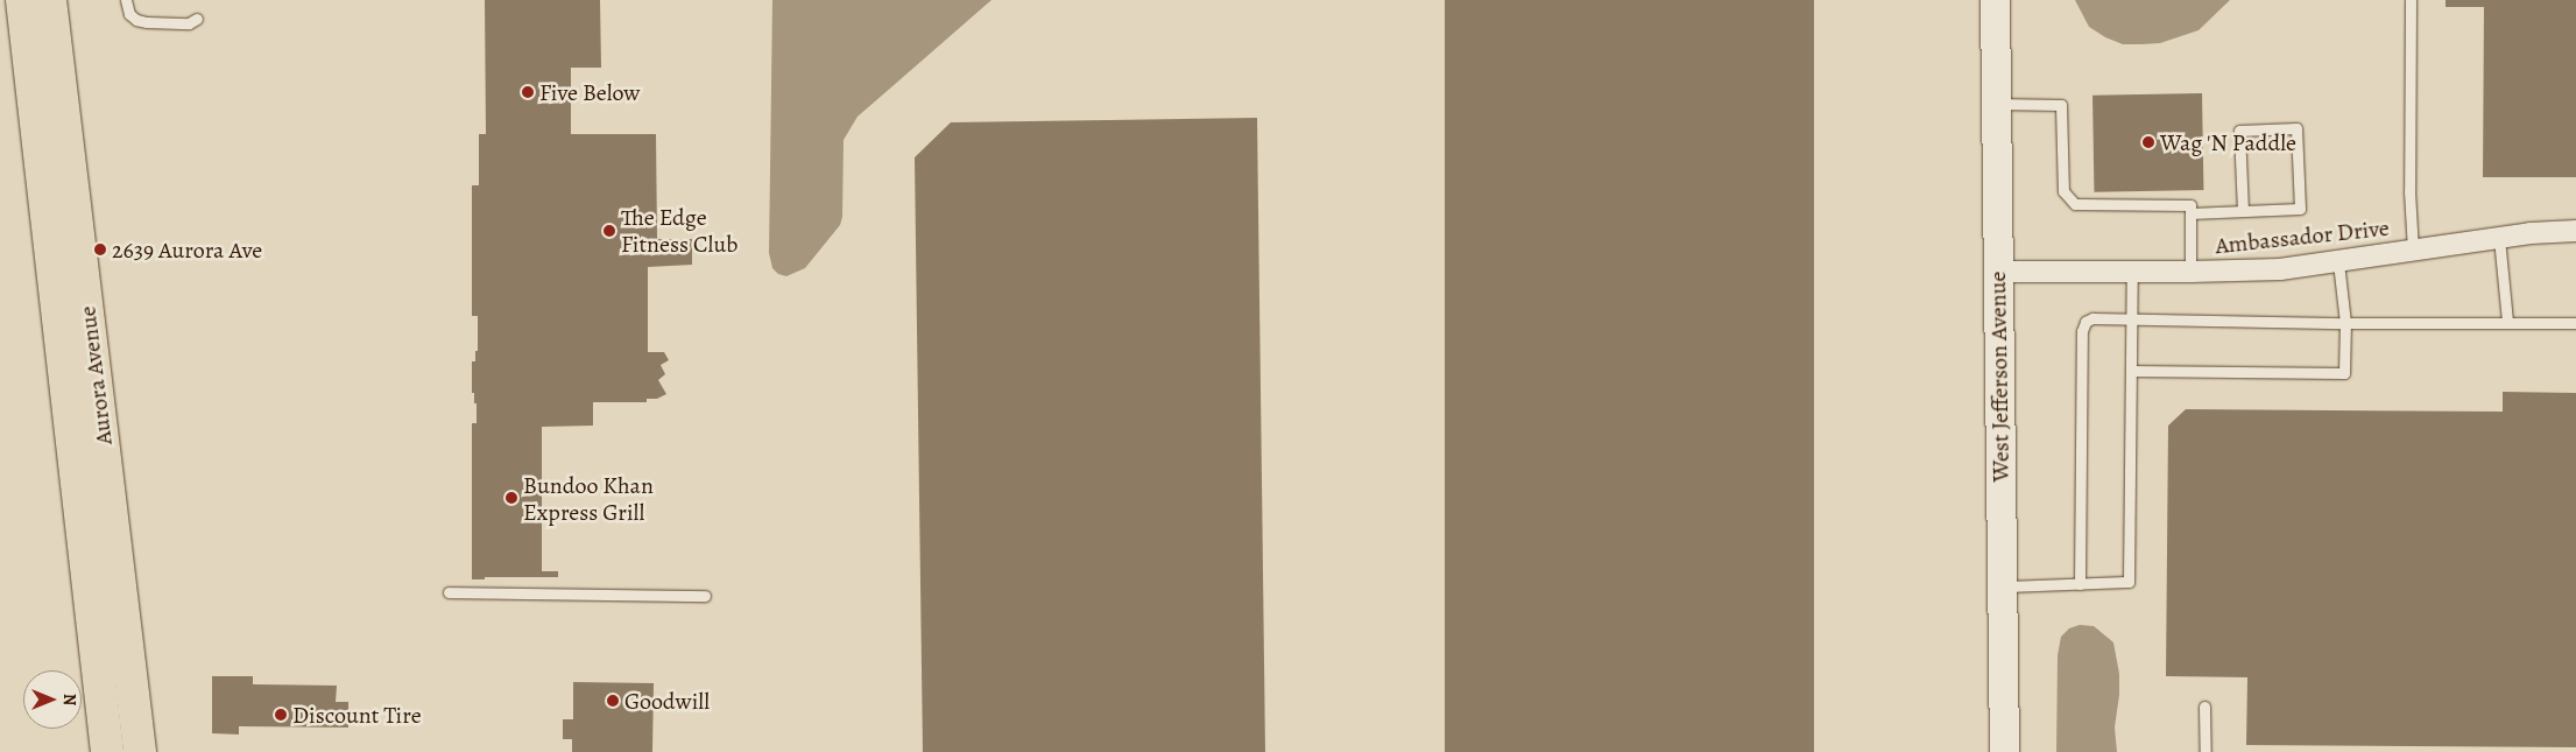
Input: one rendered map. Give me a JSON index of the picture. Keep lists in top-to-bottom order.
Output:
{
  "streets": {
    "main road": ["Aurora Avenue"],
    "street": ["Ambassador Drive", "West Jefferson Avenue"]
  },
  "crossings": [
    ["Ambassador Drive", "West Jefferson Avenue"]
  ],
  "places": [
    "Five Below",
    "Wag 'N Paddle",
    "The Edge Fitness Club",
    "2639 Aurora Ave",
    "Bundoo Khan Express Grill",
    "Goodwill",
    "Discount Tire"
  ],
  "north": "right"
}
